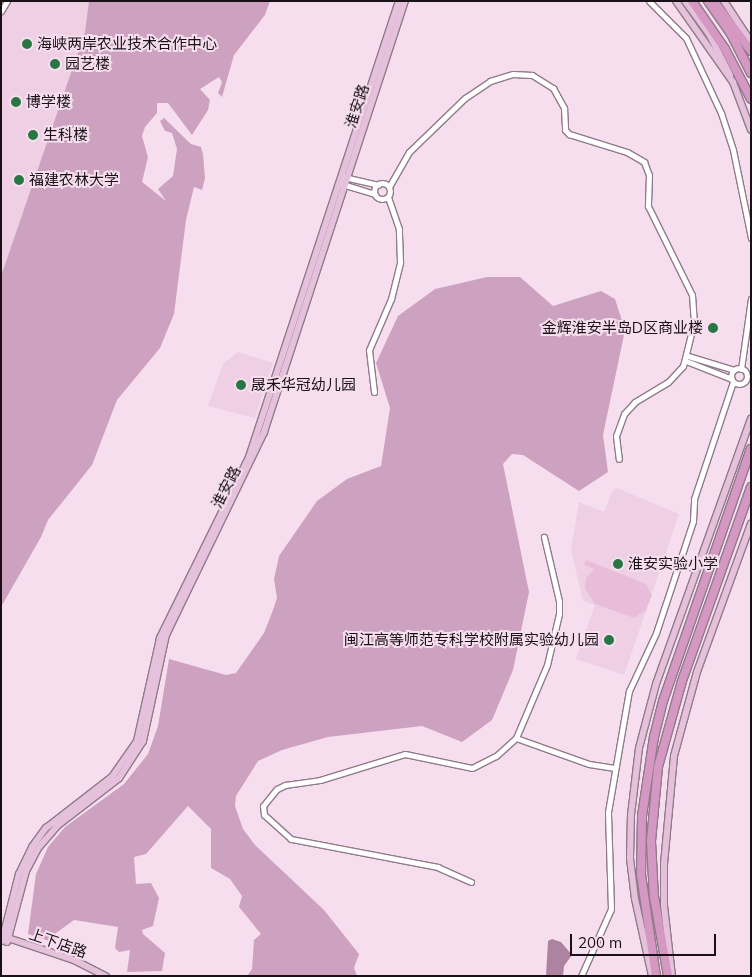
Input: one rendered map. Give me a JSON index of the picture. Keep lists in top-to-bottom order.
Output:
{
  "streets": {
    "main road": ["淮安路", "上下店路"]
  },
  "crossings": [
    ["淮安路", "上下店路"]
  ],
  "places": [
    "海峡两岸农业技术合作中心",
    "园艺楼",
    "博学楼",
    "生科楼",
    "福建农林大学",
    "金辉淮安半岛D区商业楼",
    "晟禾华冠幼儿园",
    "淮安实验小学",
    "闽江高等师范专科学校附属实验幼儿园"
  ],
  "scale_bar": "200 m"
}
